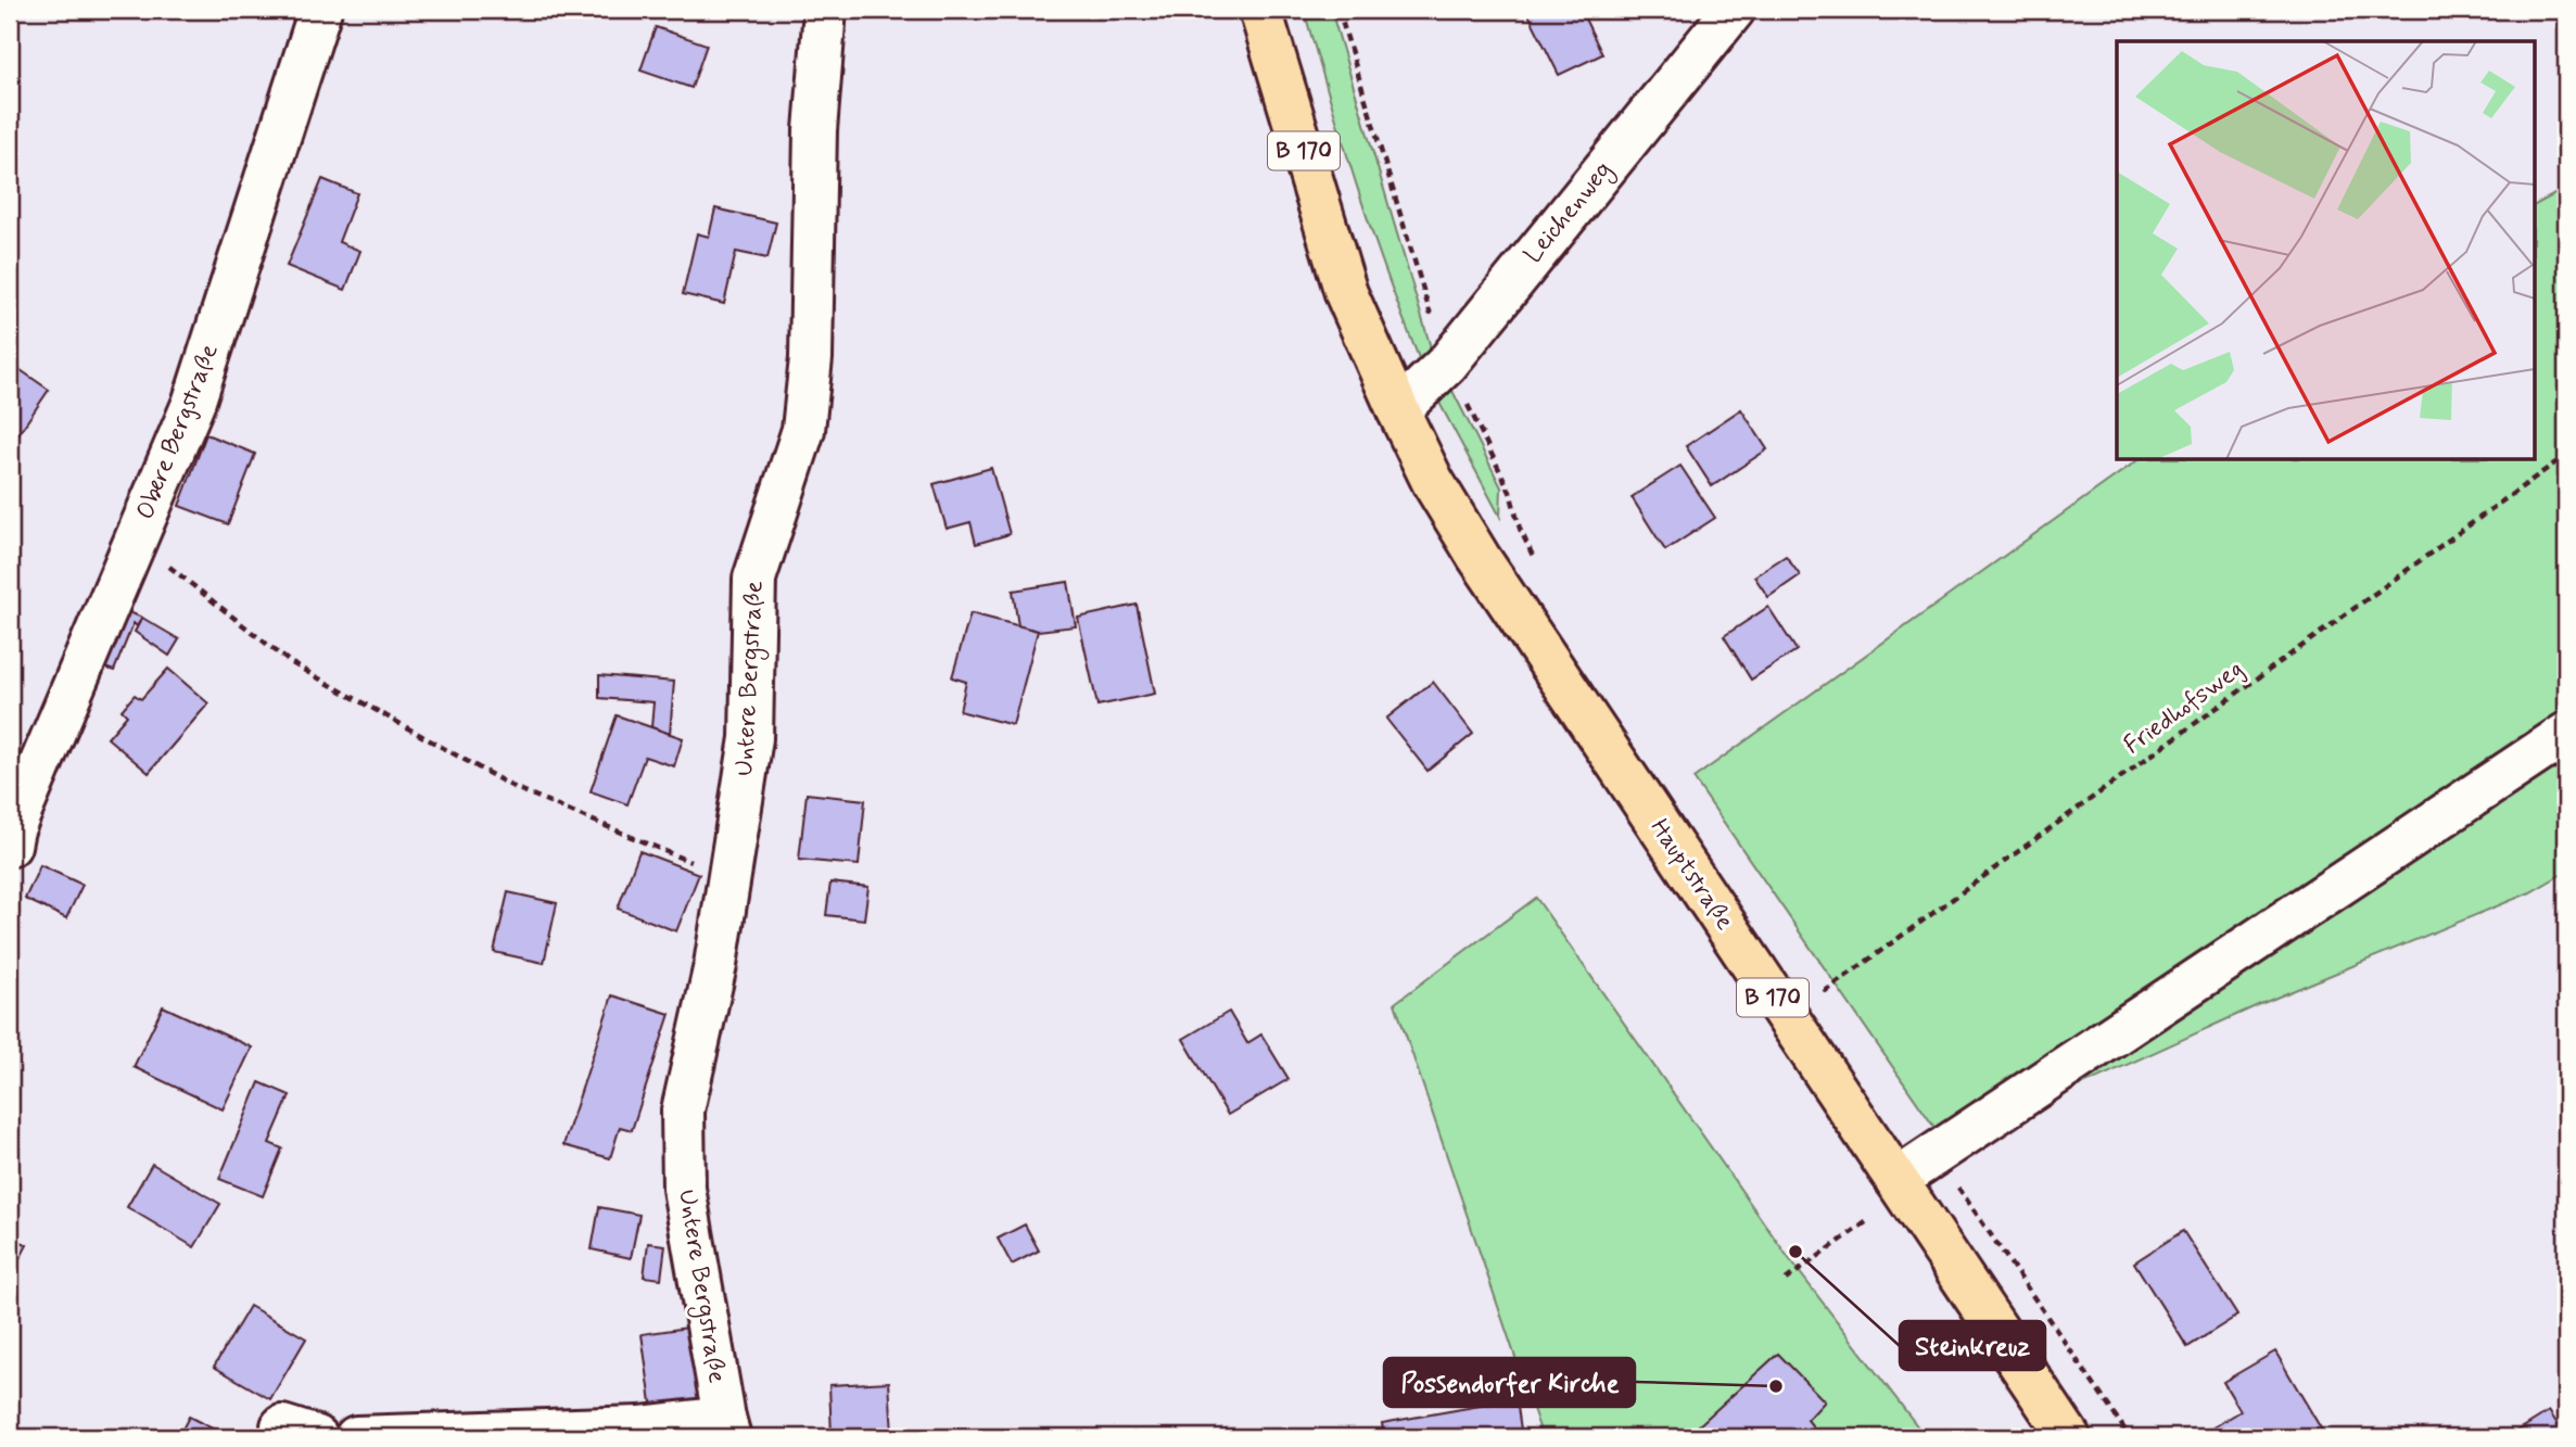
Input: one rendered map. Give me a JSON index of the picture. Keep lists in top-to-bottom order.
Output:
{
  "streets": {
    "main road": ["B 170", "Hauptstraße"],
    "street": ["Leichenweg", "Obere Bergstraße", "Untere Bergstraße"],
    "path": ["Friedhofsweg"]
  },
  "crossings": [
    ["Leichenweg", "Hauptstraße"]
  ],
  "places": ["Steinkreuz", "Possendorfer Kirche"]
}
